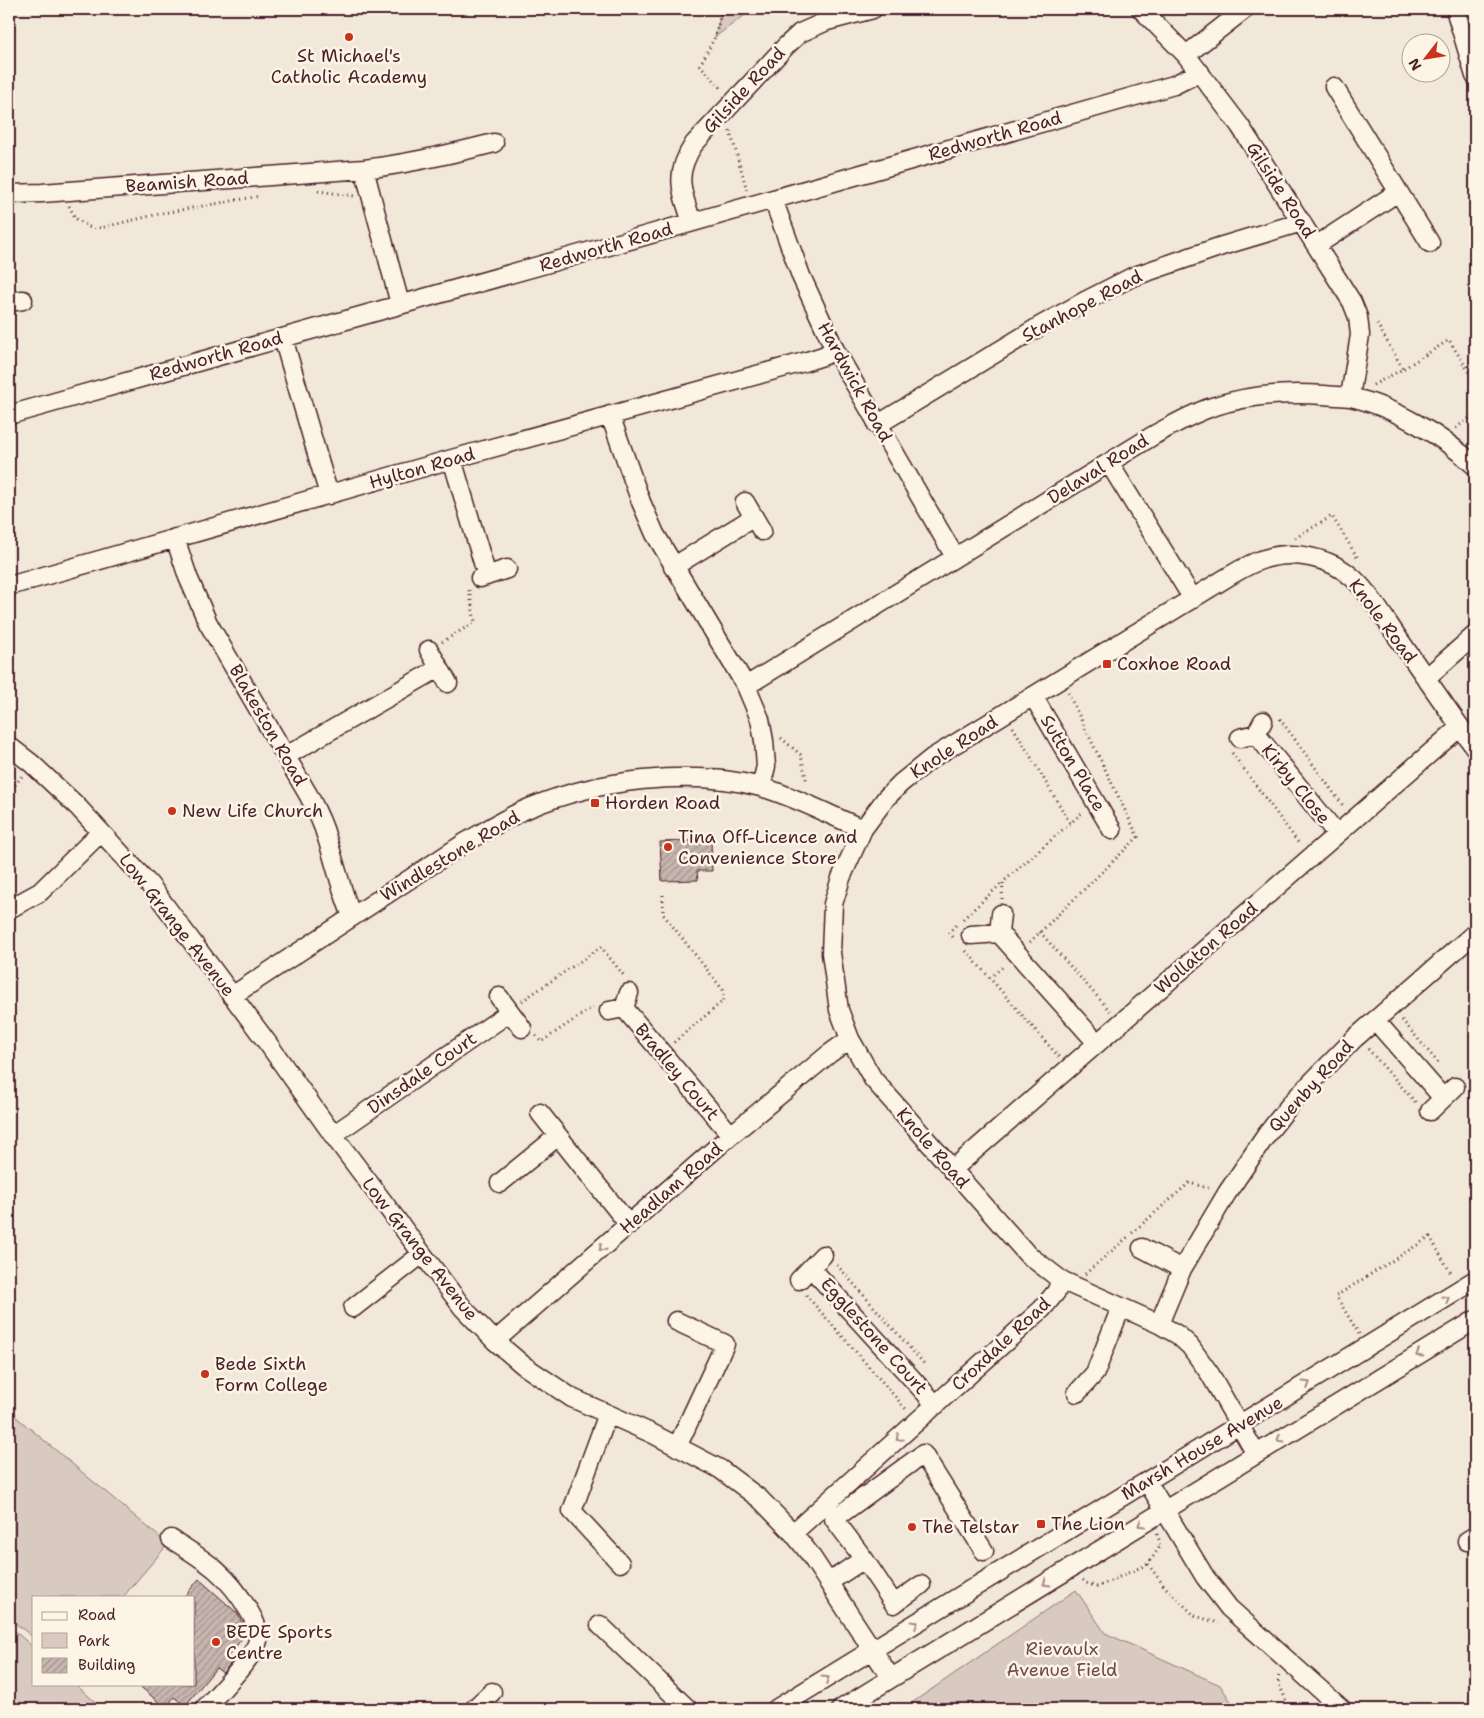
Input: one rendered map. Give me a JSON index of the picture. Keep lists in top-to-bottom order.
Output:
{
  "streets": {
    "street": [
      "Gilside Road",
      "Redworth Road",
      "Beamish Road",
      "Stanhope Road",
      "Hardwick Road",
      "Hylton Road",
      "Delaval Road",
      "Knole Road",
      "Blakeston Road",
      "Sutton Place",
      "Kirby Close",
      "Windlestone Road",
      "Low Grange Avenue",
      "Wollaton Road",
      "Bradley Court",
      "Dinsdale Court",
      "Quenby Road",
      "Headlam Road",
      "Egglestone Court",
      "Croxdale Road",
      "Marsh House Avenue"
    ]
  },
  "crossings": [
    ["Gilside Road", "Redworth Road"],
    ["Gilside Road", "Stanhope Road"],
    ["Gilside Road", "Delaval Road"],
    ["Redworth Road", "Hardwick Road"],
    ["Stanhope Road", "Hardwick Road"],
    ["Hardwick Road", "Hylton Road"],
    ["Hardwick Road", "Delaval Road"],
    ["Hylton Road", "Blakeston Road"],
    ["Knole Road", "Sutton Place"],
    ["Knole Road", "Windlestone Road"],
    ["Knole Road", "Wollaton Road"],
    ["Knole Road", "Quenby Road"],
    ["Knole Road", "Headlam Road"],
    ["Knole Road", "Croxdale Road"],
    ["Knole Road", "Marsh House Avenue"],
    ["Blakeston Road", "Windlestone Road"],
    ["Kirby Close", "Wollaton Road"],
    ["Windlestone Road", "Low Grange Avenue"],
    ["Low Grange Avenue", "Dinsdale Court"],
    ["Low Grange Avenue", "Headlam Road"],
    ["Low Grange Avenue", "Croxdale Road"],
    ["Low Grange Avenue", "Marsh House Avenue"],
    ["Bradley Court", "Headlam Road"],
    ["Egglestone Court", "Croxdale Road"]
  ],
  "one_way": ["Croxdale Road"],
  "parks": ["Rievaulx Avenue Field"],
  "places": {
    "other": [
      "St Michael's Catholic Academy",
      "New Life Church",
      "Tina Off-Licence and Convenience Store",
      "Bede Sixth Form College",
      "The Telstar",
      "BEDE Sports Centre"
    ],
    "transit": ["Coxhoe Road", "Horden Road", "The Lion"]
  },
  "legend": ["Road", "Park", "Building"],
  "north": "bottom left"
}
